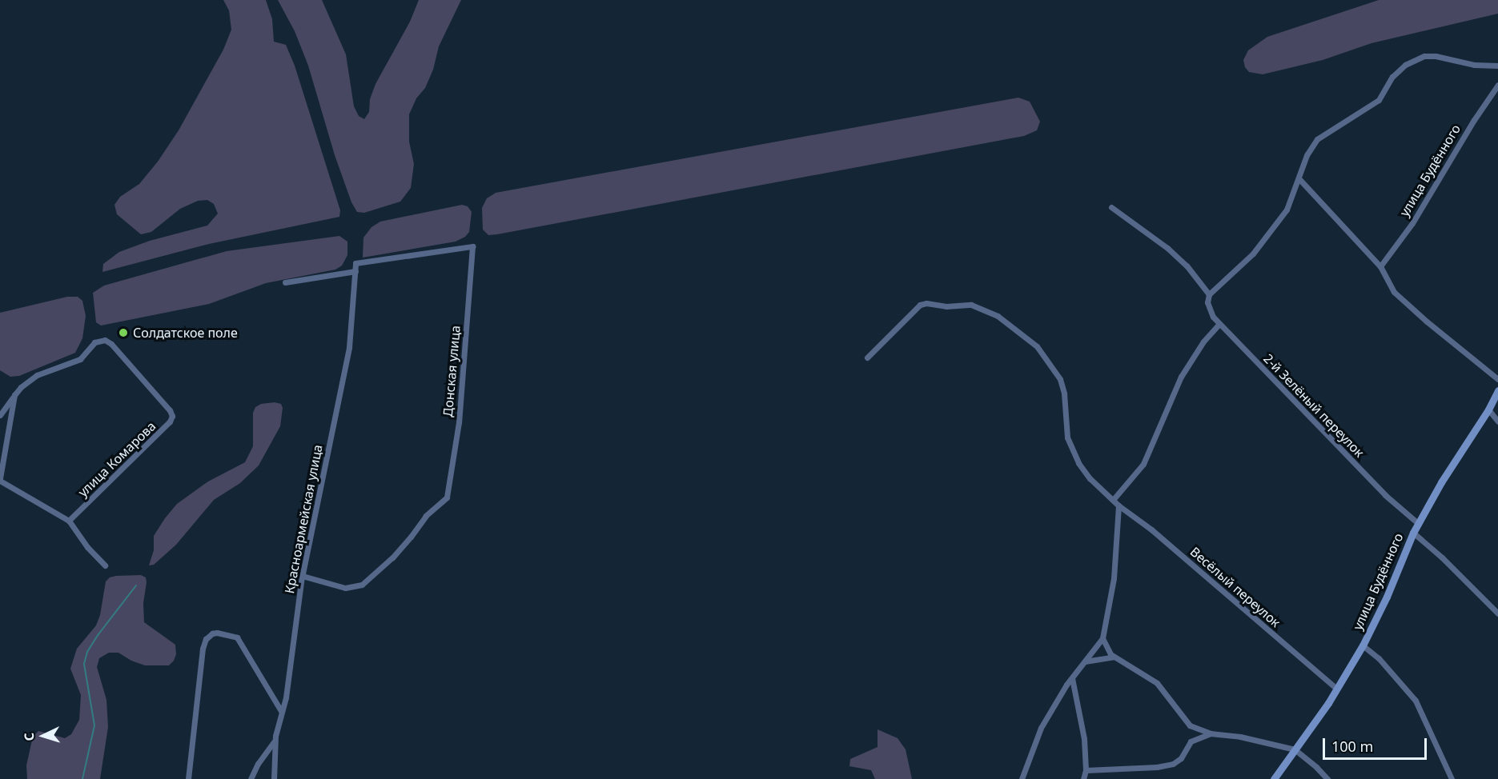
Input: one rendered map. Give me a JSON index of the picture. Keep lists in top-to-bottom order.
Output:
{
  "streets": {
    "main road": ["улица Будённого"],
    "street": [
      "Донская улица",
      "2-й Зелёный переулок",
      "улица Комарова",
      "Красноармейская улица",
      "Весёлый переулок"
    ]
  },
  "crossings": [
    ["улица Будённого", "2-й Зелёный переулок"],
    ["улица Будённого", "Весёлый переулок"],
    ["Донская улица", "Красноармейская улица"]
  ],
  "places": ["Солдатское поле"],
  "scale_bar": "100 m",
  "north": "left"
}
